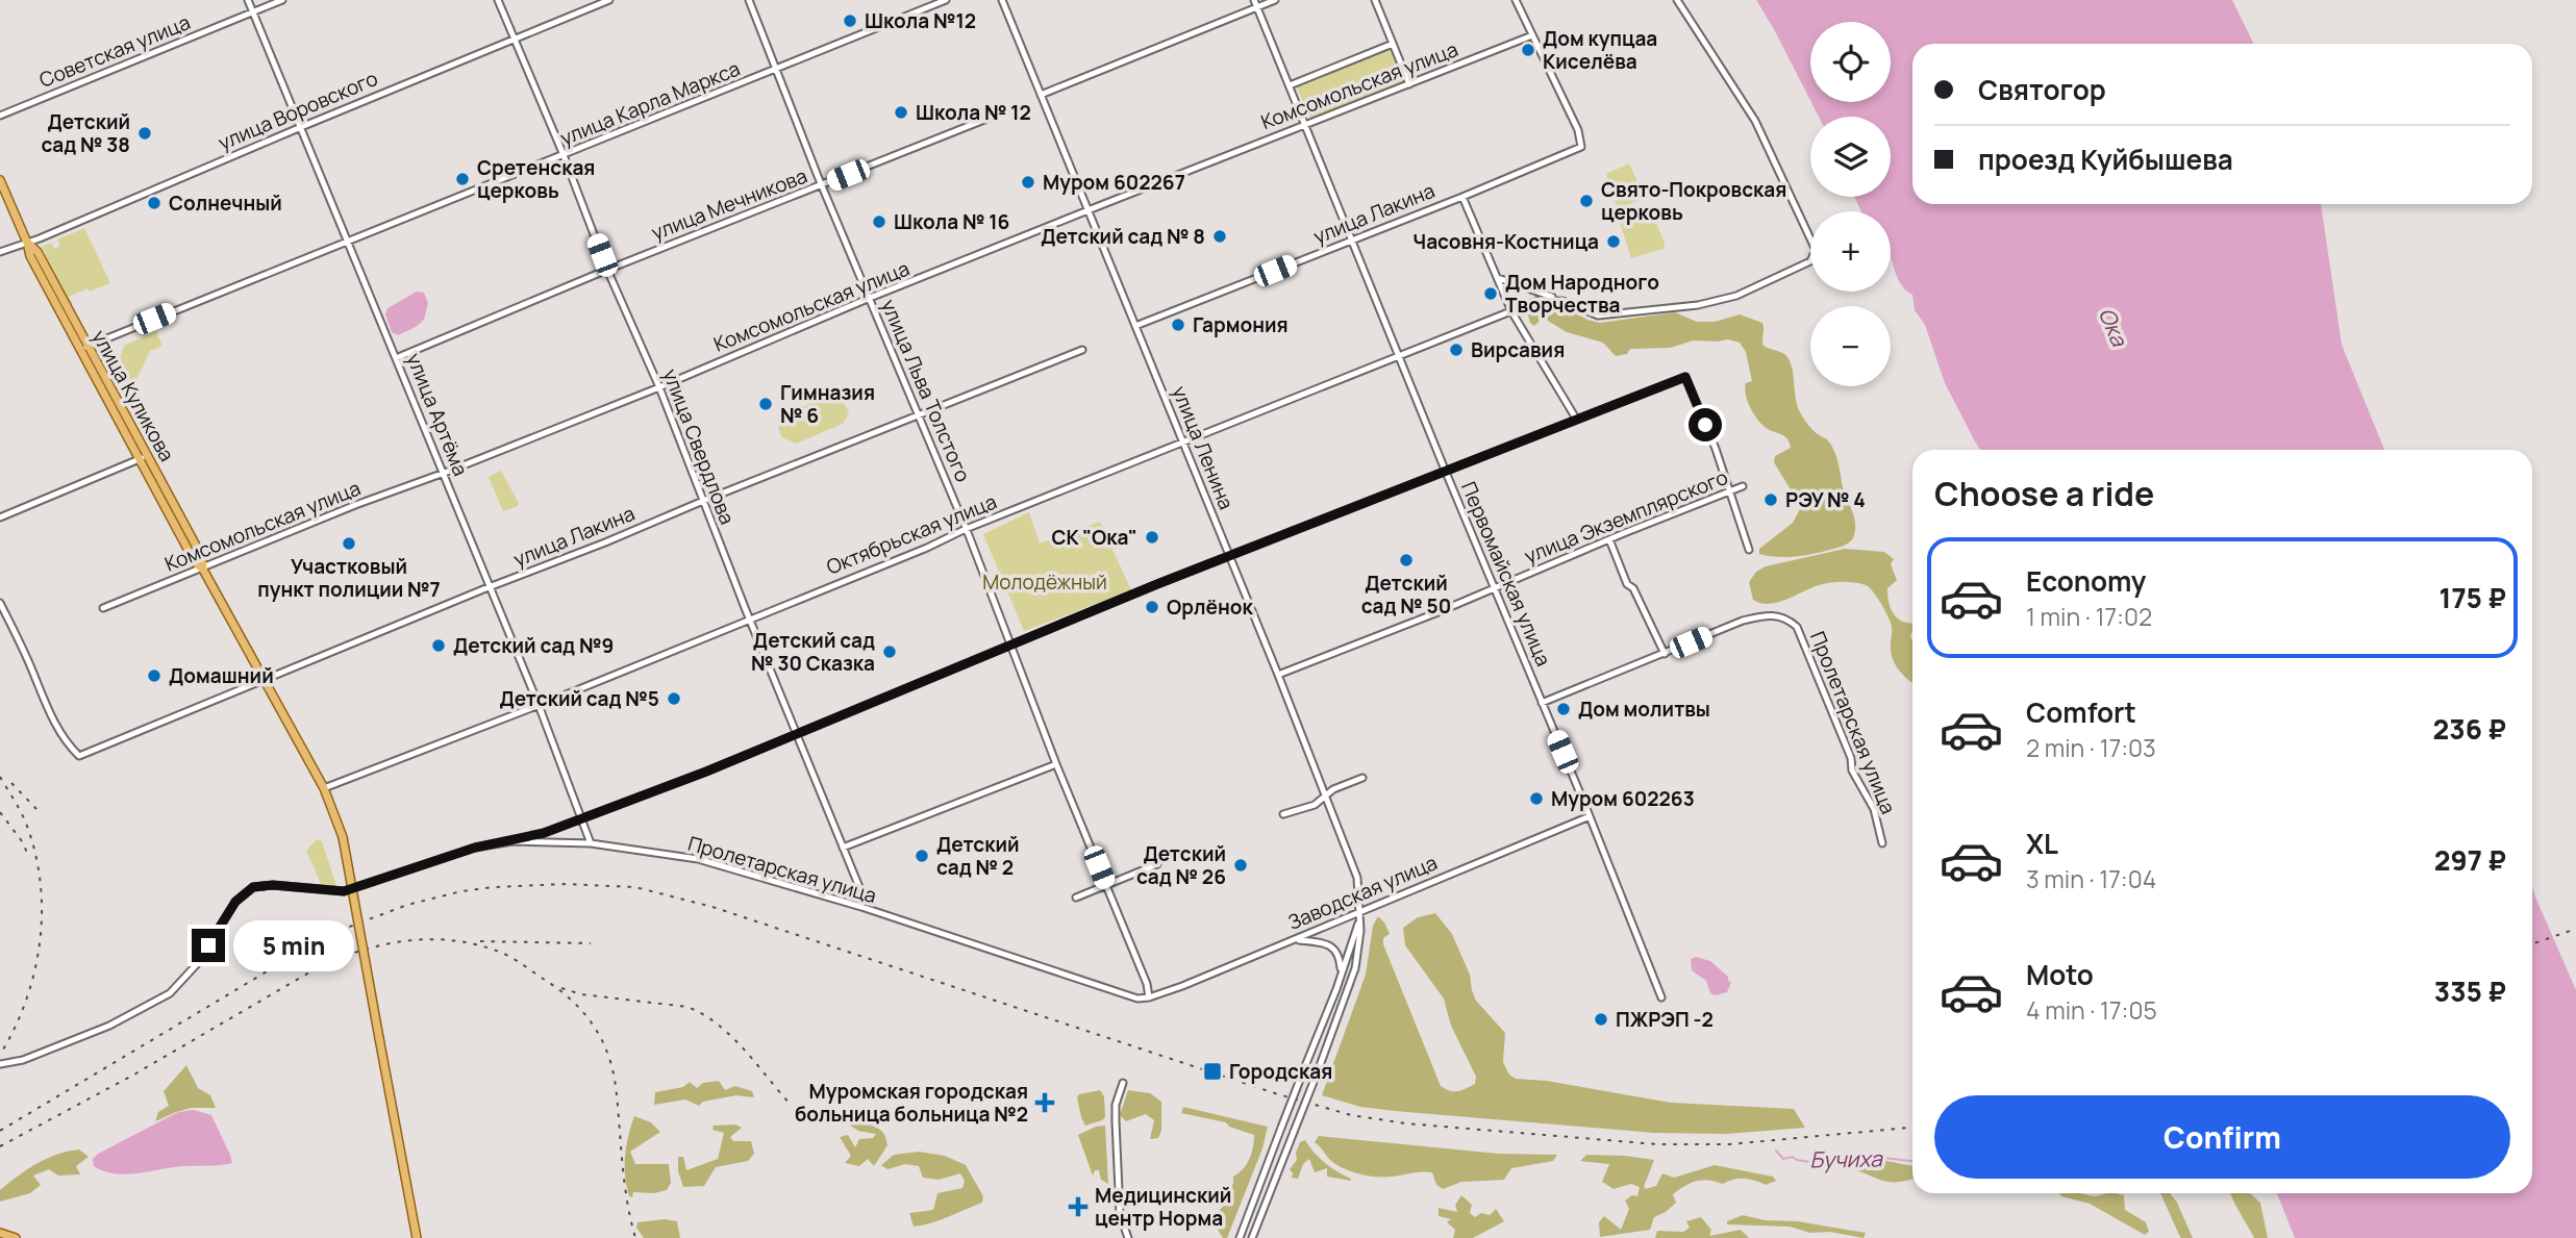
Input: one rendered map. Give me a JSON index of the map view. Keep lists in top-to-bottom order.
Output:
{
  "streets": {
    "main road": ["улица Куликова"],
    "street": [
      "Советская улица",
      "Комсомольская улица",
      "улица Карла Маркса",
      "улица Воровского",
      "улица Мечникова",
      "улица Лакина",
      "улица Льва Толстого",
      "улица Артёма",
      "улица Свердлова",
      "улица Ленина",
      "улица Экземплярского",
      "Октябрьская улица",
      "Первомайская улица",
      "Пролетарская улица",
      "Заводская улица"
    ]
  },
  "crossings": [
    ["Советская улица", "улица Артёма"],
    ["Комсомольская улица", "улица Лакина"],
    ["Комсомольская улица", "улица Льва Толстого"],
    ["Комсомольская улица", "улица Куликова"],
    ["Комсомольская улица", "улица Артёма"],
    ["Комсомольская улица", "улица Свердлова"],
    ["Комсомольская улица", "улица Ленина"],
    ["Комсомольская улица", "Первомайская улица"],
    ["улица Карла Маркса", "улица Льва Толстого"],
    ["улица Карла Маркса", "улица Куликова"],
    ["улица Карла Маркса", "улица Артёма"],
    ["улица Карла Маркса", "улица Свердлова"],
    ["улица Воровского", "улица Куликова"],
    ["улица Воровского", "улица Артёма"],
    ["улица Воровского", "улица Свердлова"],
    ["улица Мечникова", "улица Льва Толстого"],
    ["улица Мечникова", "улица Артёма"],
    ["улица Мечникова", "улица Свердлова"],
    ["улица Лакина", "улица Льва Толстого"],
    ["улица Лакина", "улица Куликова"],
    ["улица Лакина", "улица Артёма"],
    ["улица Лакина", "улица Свердлова"],
    ["улица Лакина", "улица Ленина"],
    ["улица Лакина", "Октябрьская улица"],
    ["улица Лакина", "Первомайская улица"],
    ["улица Льва Толстого", "Октябрьская улица"],
    ["улица Льва Толстого", "Пролетарская улица"],
    ["улица Льва Толстого", "Заводская улица"],
    ["улица Куликова", "Октябрьская улица"],
    ["улица Артёма", "Октябрьская улица"],
    ["улица Артёма", "Пролетарская улица"],
    ["улица Свердлова", "Октябрьская улица"],
    ["улица Свердлова", "Пролетарская улица"],
    ["улица Ленина", "улица Экземплярского"],
    ["улица Ленина", "Октябрьская улица"],
    ["улица Ленина", "Заводская улица"],
    ["улица Экземплярского", "Первомайская улица"],
    ["Октябрьская улица", "Первомайская улица"],
    ["Первомайская улица", "Пролетарская улица"],
    ["Первомайская улица", "Заводская улица"],
    ["Пролетарская улица", "Заводская улица"]
  ],
  "water": ["Ока", "Бучиха"],
  "parks": ["Молодёжный"],
  "places": {
    "other": [
      "Школа №12",
      "Дом купцаа Киселёва",
      "Школа № 12",
      "Детский сад № 38",
      "Сретенская церковь",
      "Муром 602267",
      "Свято-Покровская церковь",
      "Солнечный",
      "Школа № 16",
      "Детский сад № 8",
      "Часовня-Костница",
      "Дом Народного Творчества",
      "Гармония",
      "Вирсавия",
      "Гимназия № 6",
      "РЭУ № 4",
      "СК \"Ока\"",
      "Участковый пункт полиции №7",
      "Детский сад № 50",
      "Орлёнок",
      "Детский сад №9",
      "Детский сад № 30 Сказка",
      "Домашний",
      "Детский сад №5",
      "Дом молитвы",
      "Муром 602263",
      "Детский сад № 2",
      "Детский сад № 26",
      "ПЖРЭП -2"
    ],
    "transit": ["Городская"],
    "health": ["Муромская городская больница больница №2", "Медицинский центр Норма"]
  },
  "page": {
    "map_buttons": ["+", "−"],
    "banner": ["Святогор", "проезд Куйбышева"],
    "heading": "Choose a ride",
    "list": [
      {
        "name": "Economy",
        "note": "1 min · 17:02",
        "value": "175 ₽"
      },
      {
        "name": "Comfort",
        "note": "2 min · 17:03",
        "value": "236 ₽"
      },
      {
        "name": "XL",
        "note": "3 min · 17:04",
        "value": "297 ₽"
      },
      {
        "name": "Moto",
        "note": "4 min · 17:05",
        "value": "335 ₽"
      }
    ],
    "bubble": "5 min",
    "buttons": "Confirm"
  }
}
